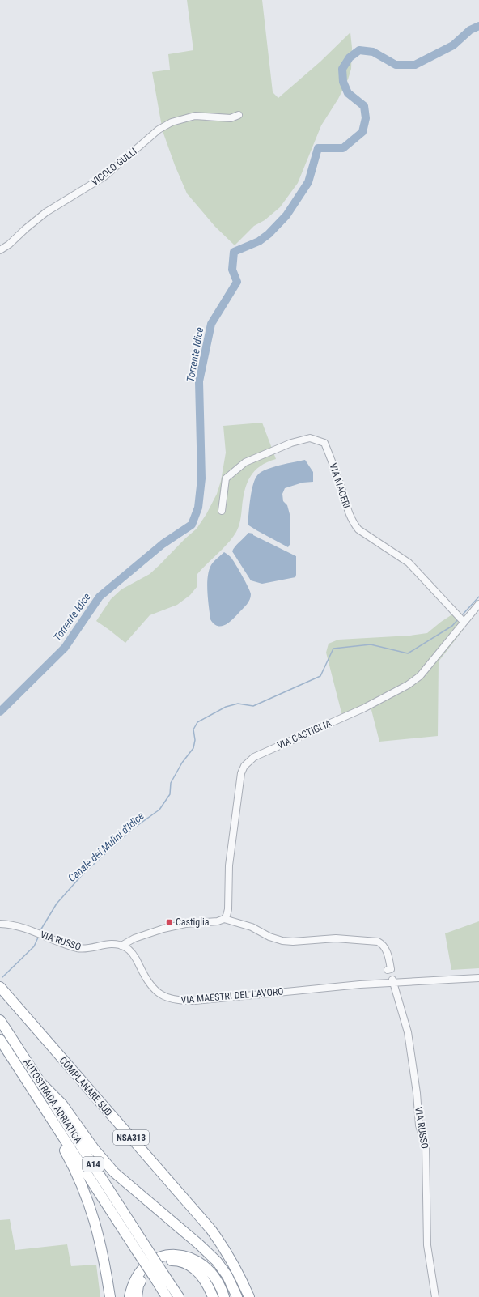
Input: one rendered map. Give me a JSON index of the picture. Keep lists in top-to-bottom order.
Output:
{
  "streets": {
    "highway": [
      "COMPLANARE SUD",
      "AUTOSTRADA ADRIATICA",
      "NSA313",
      "A14"
    ],
    "street": [
      "VICOLO GULLI",
      "VIA MACERI",
      "VIA CASTIGLIA",
      "VIA RUSSO",
      "VIA MAESTRI DEL LAVORO"
    ]
  },
  "crossings": [
    ["VIA MACERI", "VIA CASTIGLIA"],
    ["VIA RUSSO", "VIA MAESTRI DEL LAVORO"]
  ],
  "water": ["Torrente Idice", "Canale dei Mulini d'Idice"],
  "places": {
    "transit": ["Castiglia"]
  }
}
